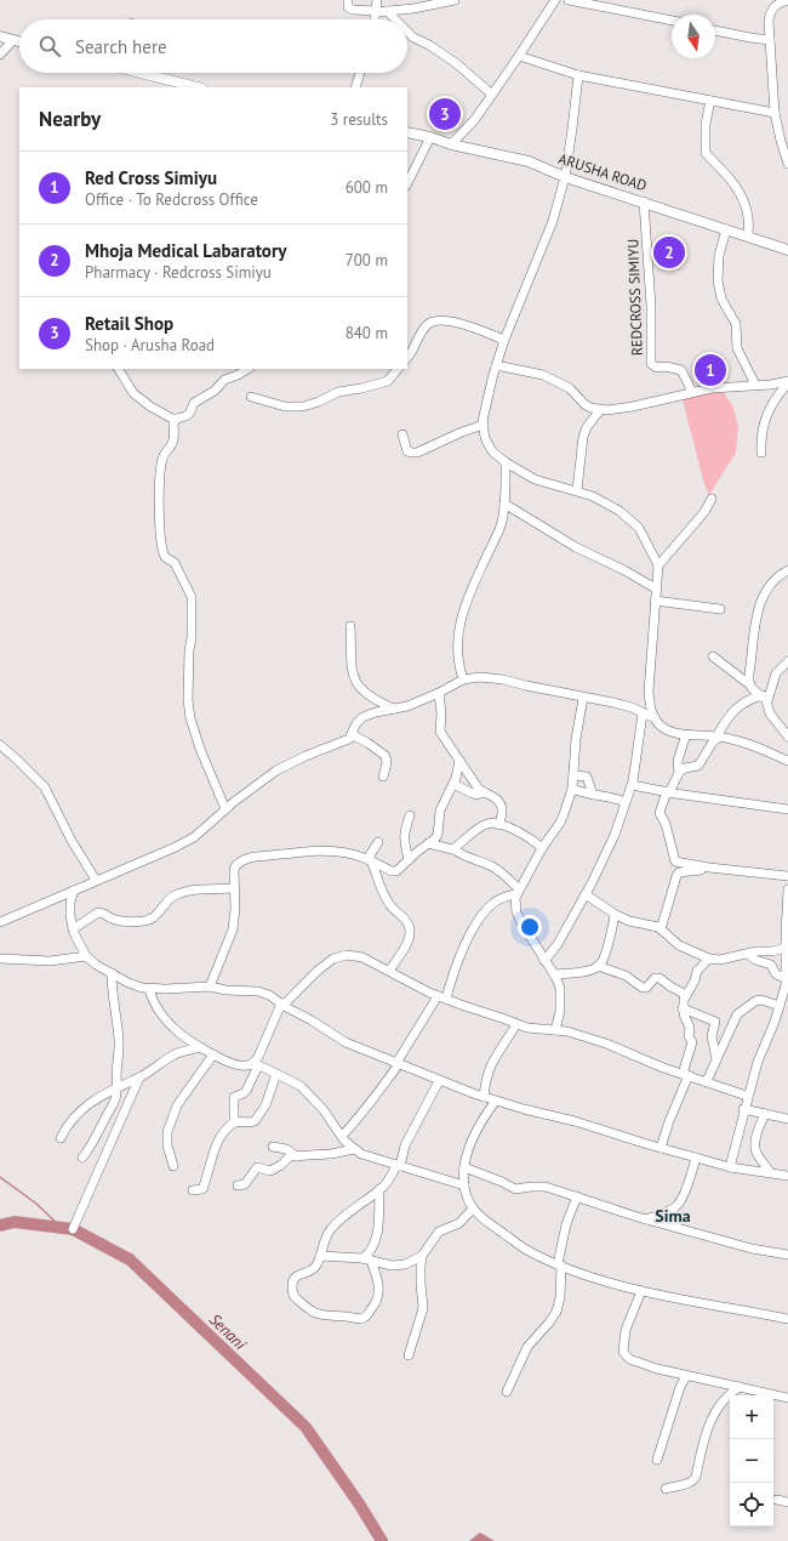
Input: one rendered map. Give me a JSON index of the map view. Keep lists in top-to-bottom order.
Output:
{
  "streets": {
    "main road": ["ARUSHA ROAD"],
    "street": ["REDCROSS SIMIYU"]
  },
  "crossings": [
    ["ARUSHA ROAD", "REDCROSS SIMIYU"]
  ],
  "districts": ["Sima"],
  "water": ["Senani"],
  "north": "bottom",
  "page": {
    "search": "Search here",
    "heading": ["Nearby", "3 results"],
    "pins": ["3", "2", "1"],
    "list": [
      {
        "mark": "1",
        "name": "Red Cross Simiyu",
        "note": "Office · To Redcross Office",
        "value": "600 m"
      },
      {
        "mark": "2",
        "name": "Mhoja Medical Labaratory",
        "note": "Pharmacy · Redcross Simiyu",
        "value": "700 m"
      },
      {
        "mark": "3",
        "name": "Retail Shop",
        "note": "Shop · Arusha Road",
        "value": "840 m"
      }
    ],
    "map_buttons": ["+", "−"]
  }
}
